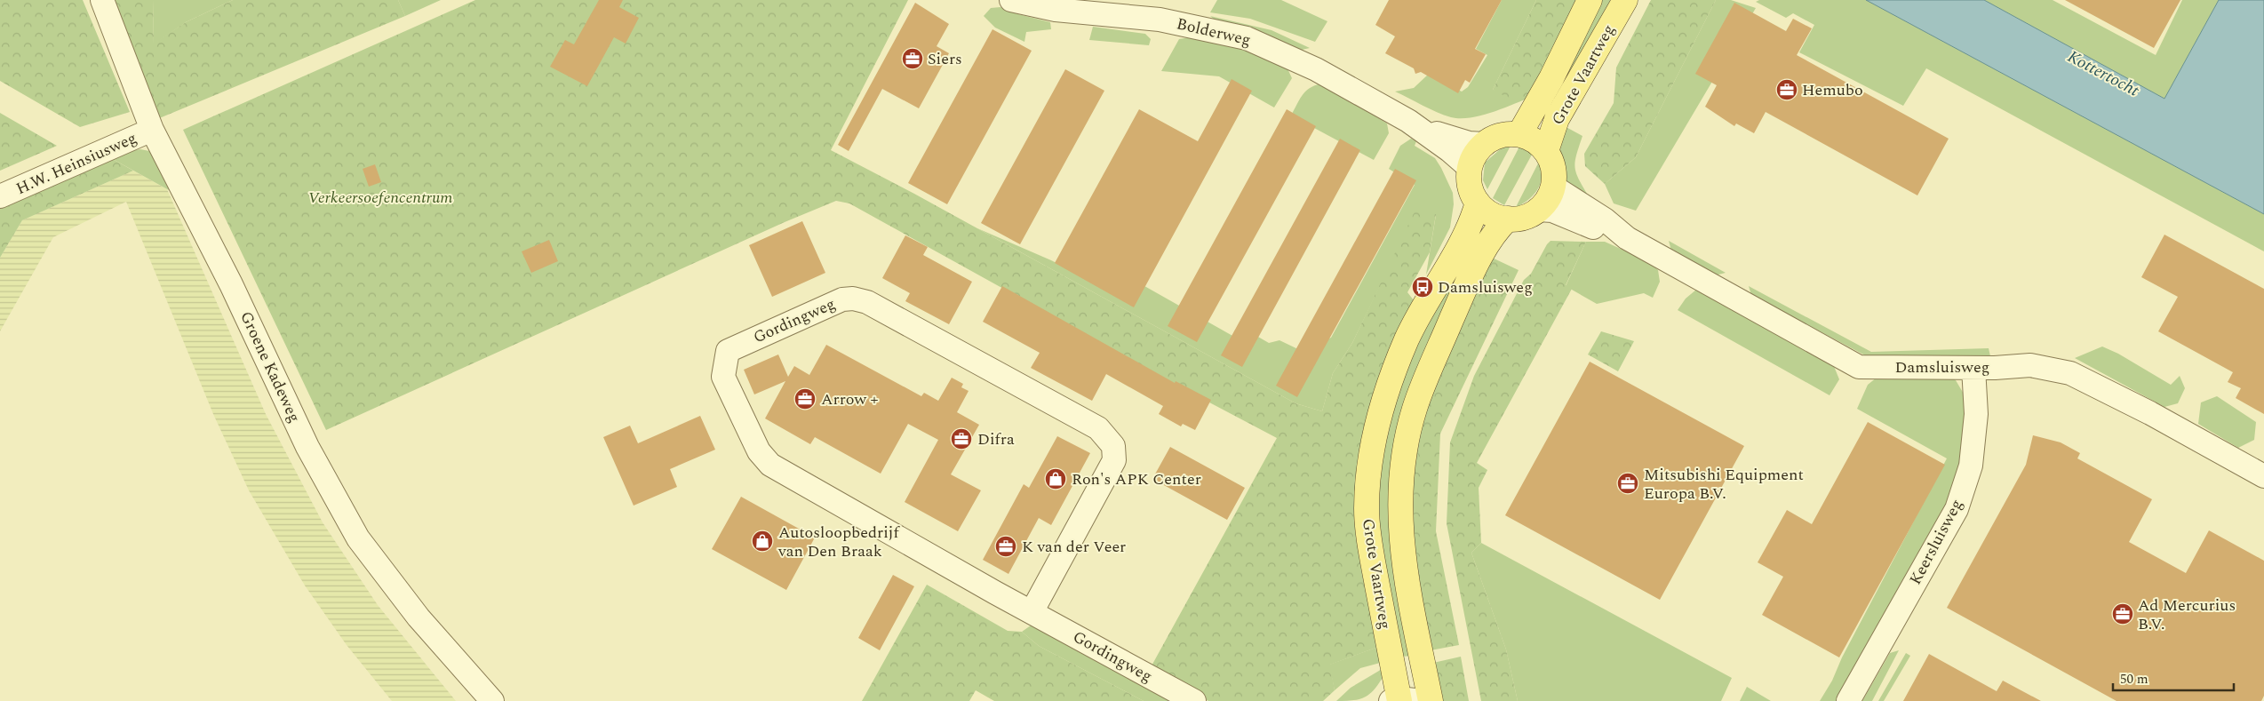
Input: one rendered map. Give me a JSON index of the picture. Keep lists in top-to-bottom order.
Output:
{
  "streets": {
    "main road": ["Grote Vaartweg"],
    "street": [
      "Bolderweg",
      "H.W. Heinsiusweg",
      "Gordingweg",
      "Groene Kadeweg",
      "Damsluisweg",
      "Keersluisweg"
    ]
  },
  "crossings": [
    ["Bolderweg", "Grote Vaartweg"],
    ["Bolderweg", "Damsluisweg"],
    ["Grote Vaartweg", "Damsluisweg"],
    ["H.W. Heinsiusweg", "Groene Kadeweg"],
    ["Damsluisweg", "Keersluisweg"]
  ],
  "water": ["Kottertocht"],
  "parks": ["Verkeersoefencentrum"],
  "places": {
    "office": [
      "Siers",
      "Hemubo",
      "Arrow +",
      "Difra",
      "Mitsubishi Equipment Europa B.V.",
      "K van der Veer",
      "Ad Mercurius B.V."
    ],
    "bus stop": ["Damsluisweg"],
    "shop": ["Ron's APK Center", "Autosloopbedrijf van Den Braak"]
  },
  "scale_bar": "50 m"
}
